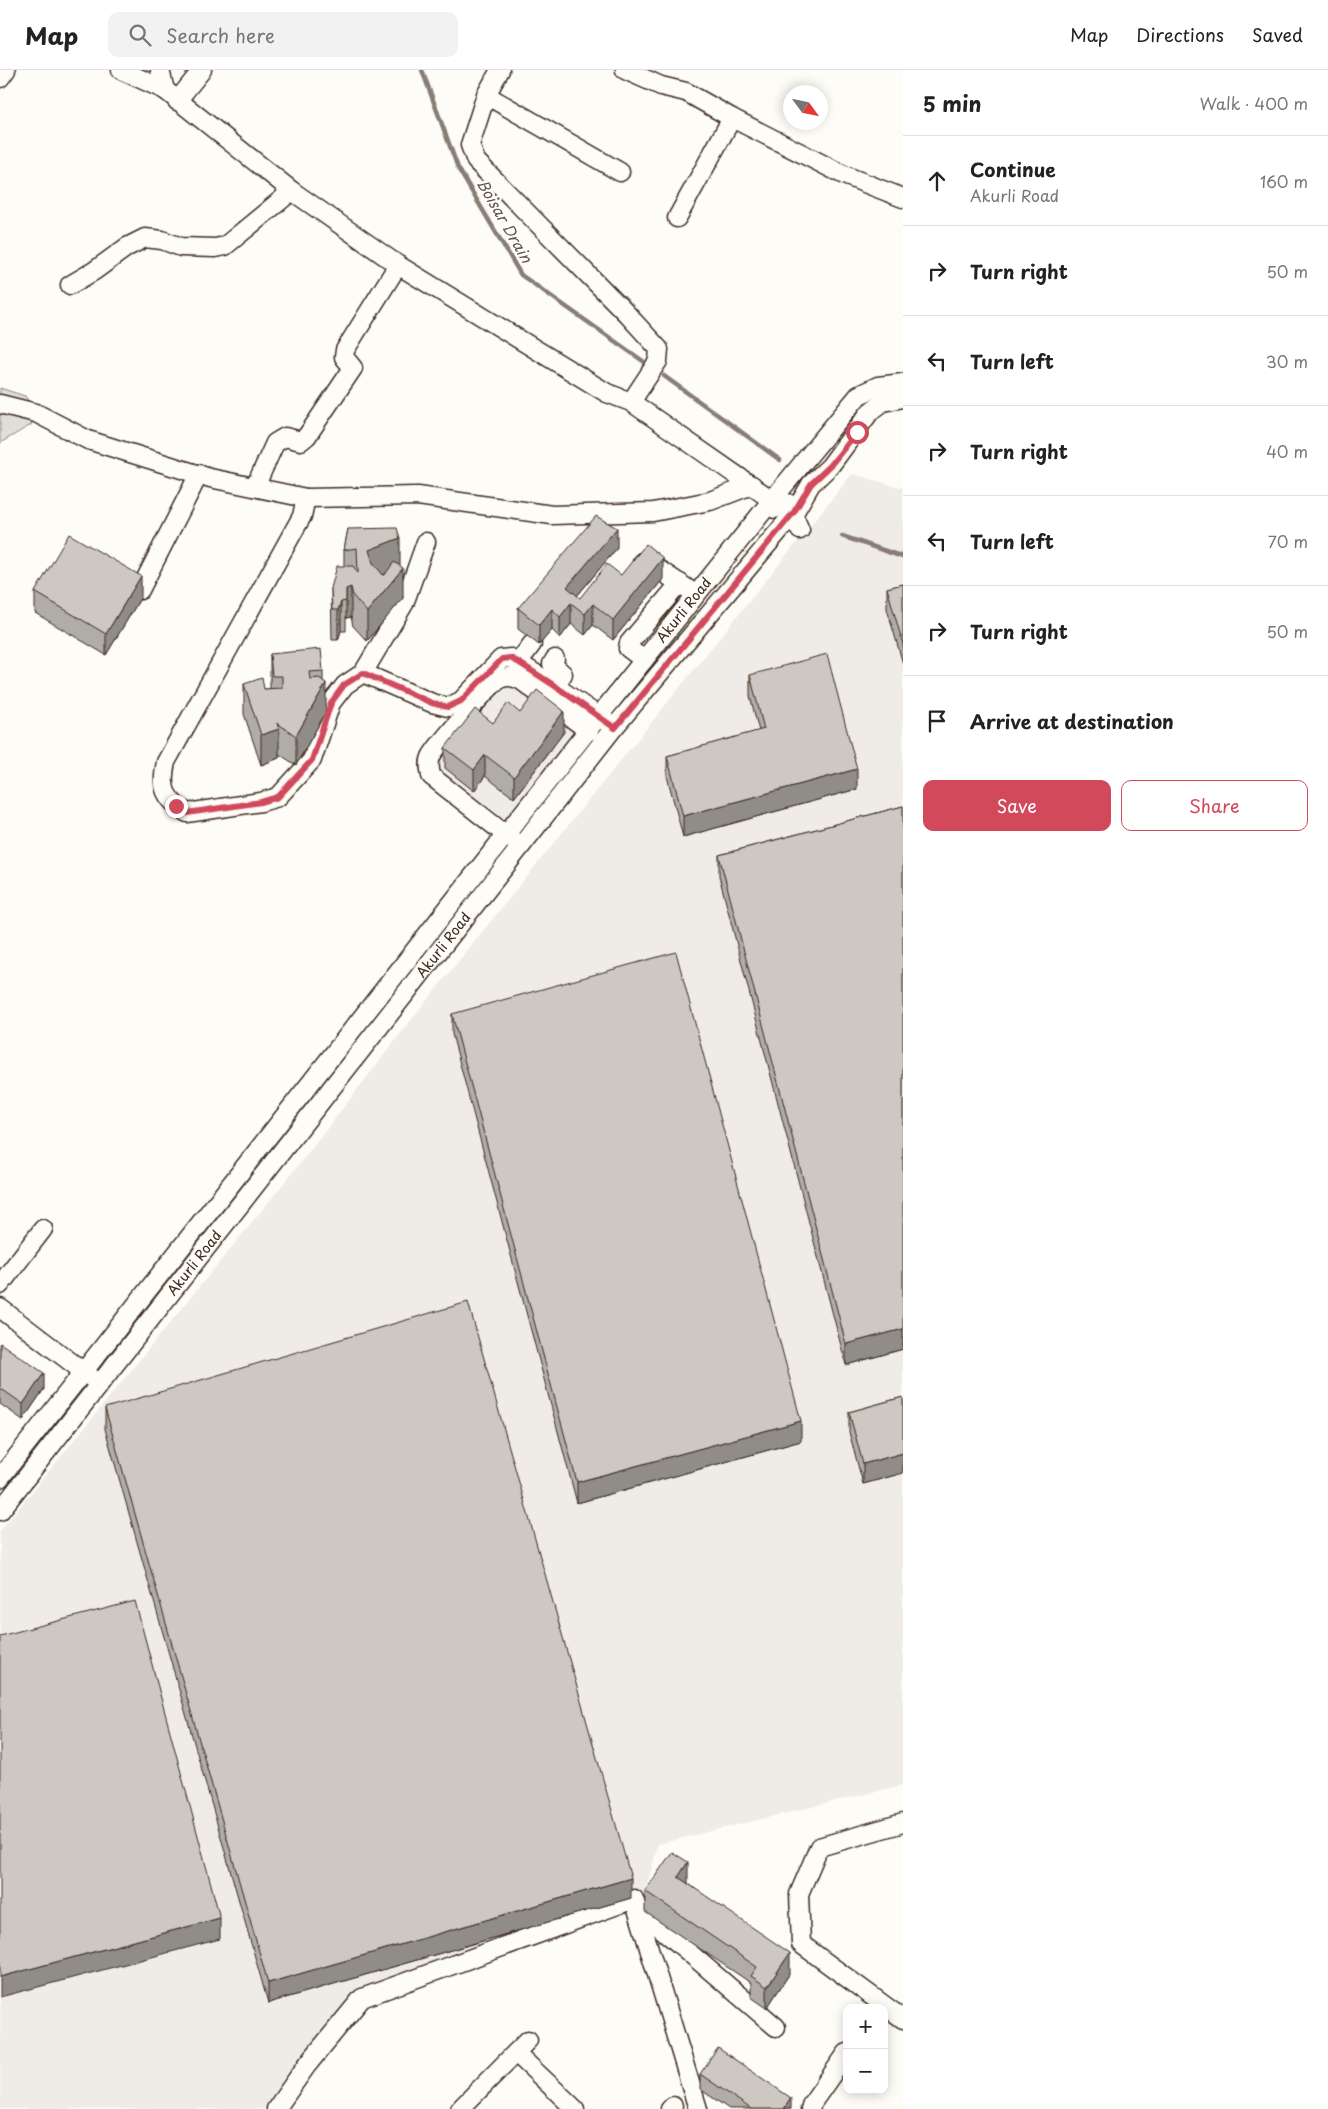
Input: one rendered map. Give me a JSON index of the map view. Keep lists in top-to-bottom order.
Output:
{
  "streets": {
    "street": ["Akurli Road"]
  },
  "water": ["Boisar Drain"],
  "north": "bottom right",
  "page": {
    "header": "Map",
    "search": "Search here",
    "nav": ["Map", "Directions", "Saved"],
    "heading": ["5 min", "Walk · 400 m"],
    "list": [
      ["Continue", "Akurli Road", "160 m"],
      ["Turn right", "50 m"],
      ["Turn left", "30 m"],
      ["Turn right", "40 m"],
      ["Turn left", "70 m"],
      ["Turn right", "50 m"],
      "Arrive at destination"
    ],
    "buttons": ["Save", "Share"],
    "map_buttons": ["+", "−"]
  }
}
